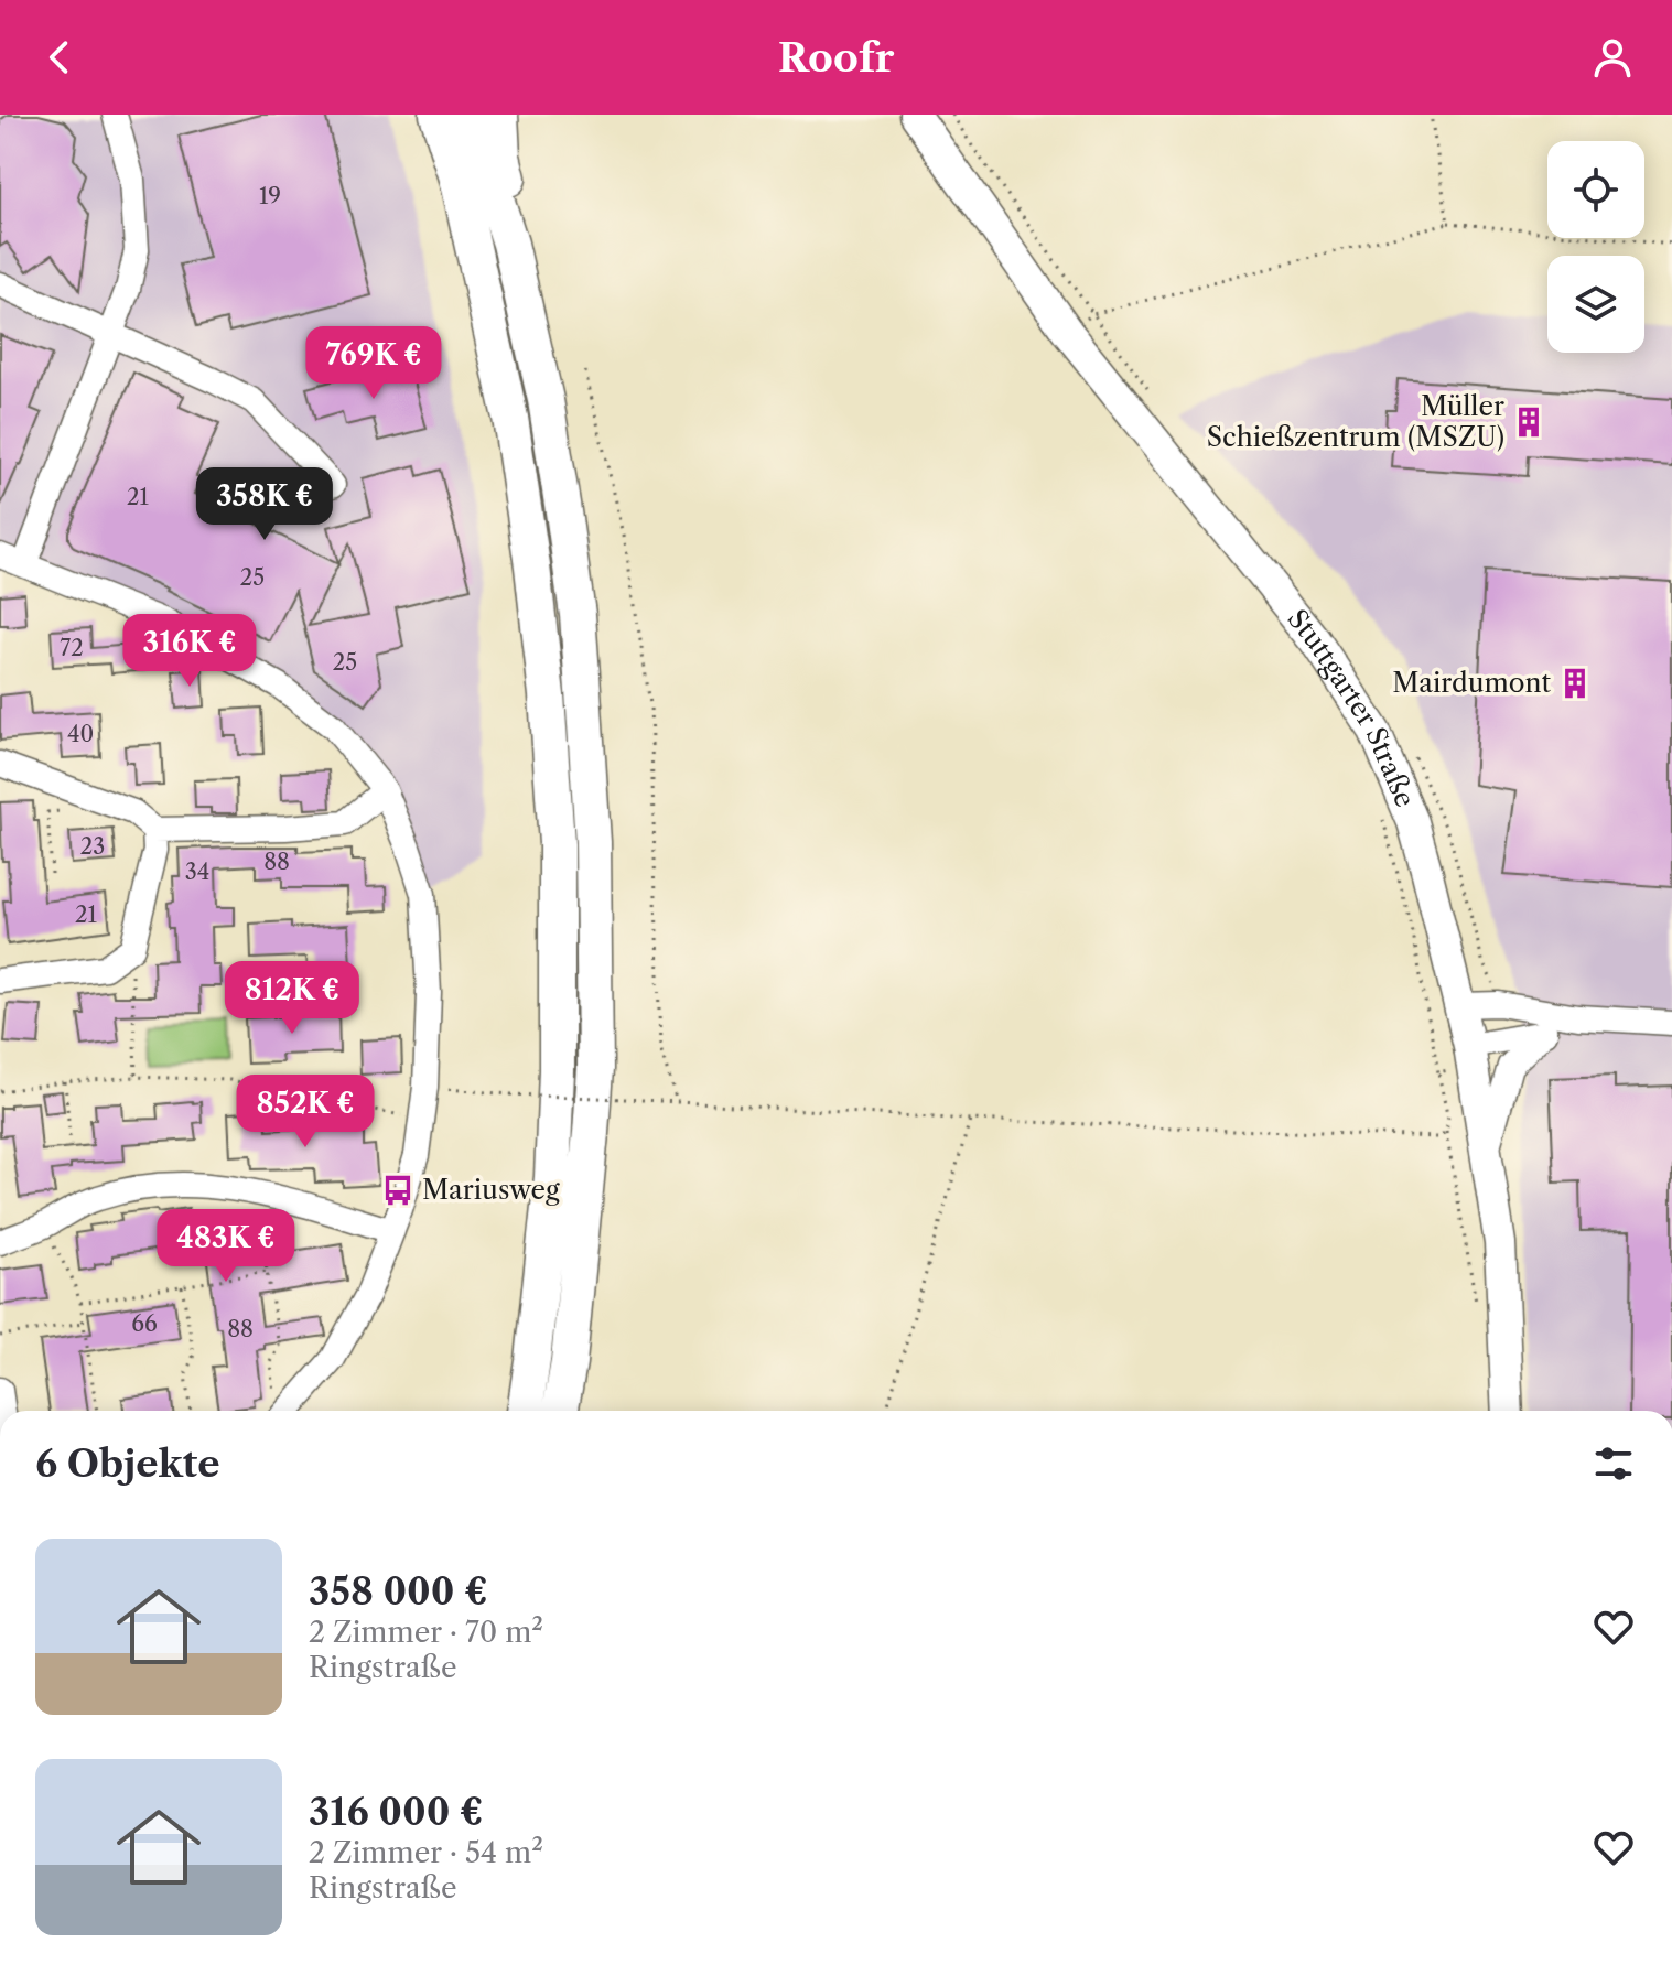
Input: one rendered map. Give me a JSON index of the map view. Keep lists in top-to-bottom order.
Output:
{
  "streets": {
    "main road": ["Stuttgarter Straße"]
  },
  "places": {
    "building": ["Müller Schießzentrum (MSZU)", "Mairdumont"],
    "bus stop": ["Mariusweg"]
  },
  "house_numbers": [
    "19",
    "21",
    "25",
    "72",
    "25",
    "40",
    "23",
    "88",
    "34",
    "21",
    "66",
    "88"
  ],
  "page": {
    "header": "Roofr",
    "price": [
      "769K €",
      "358K €",
      "316K €",
      "812K €",
      "852K €",
      "483K €"
    ],
    "heading": "6 Objekte",
    "list": [
      {
        "name": "358 000 €",
        "note": "2 Zimmer · 70 m² · Ringstraße"
      },
      {
        "name": "316 000 €",
        "note": "2 Zimmer · 54 m² · Ringstraße"
      }
    ]
  }
}
